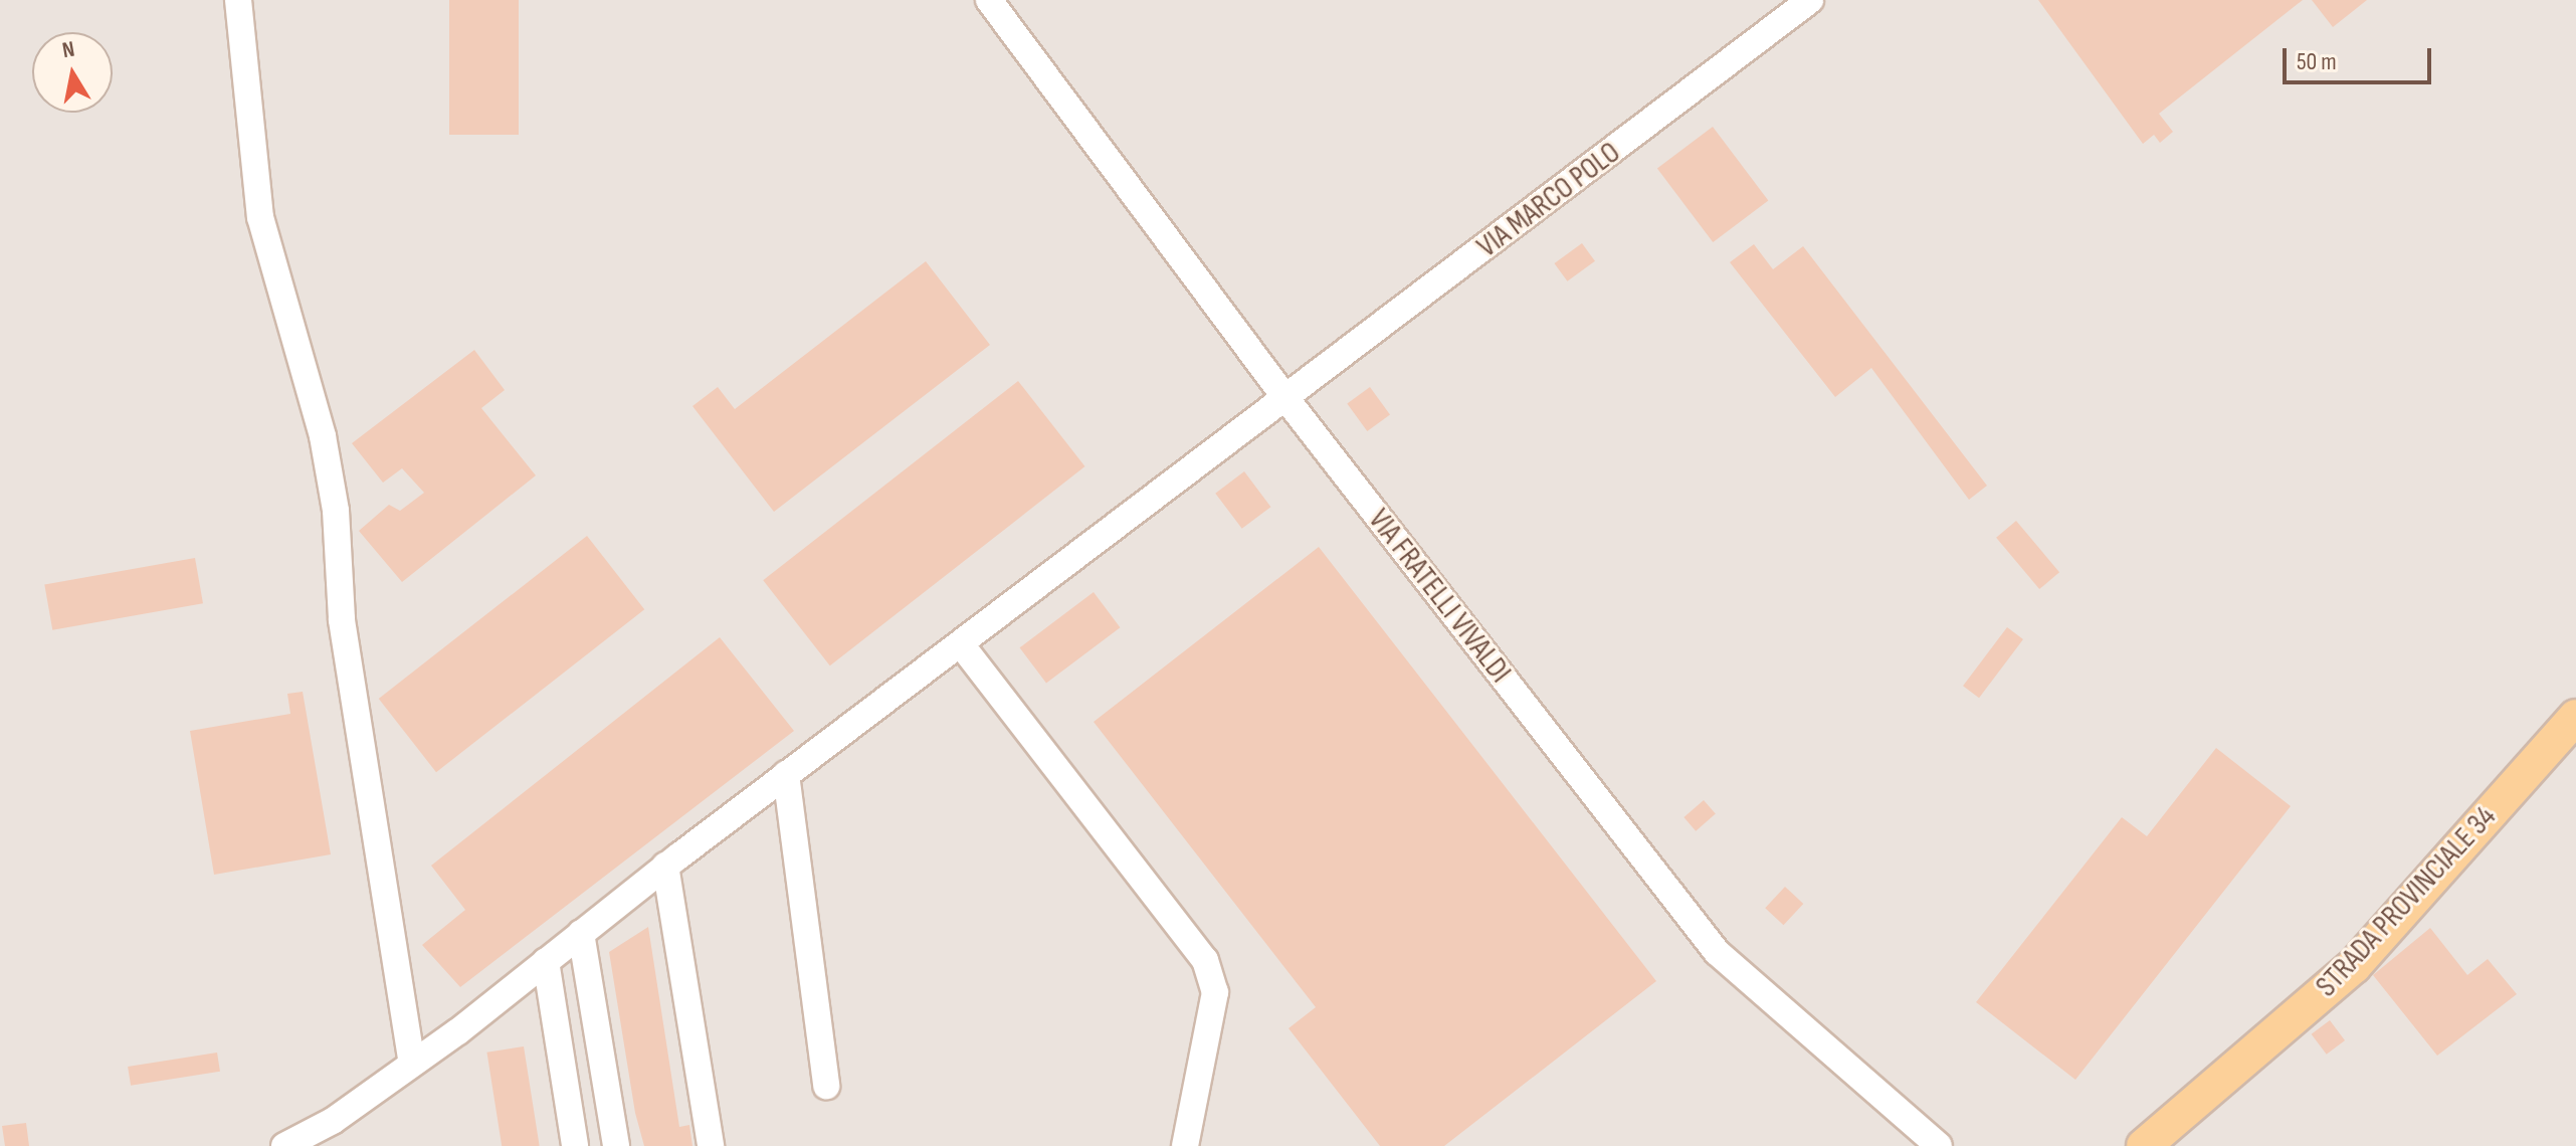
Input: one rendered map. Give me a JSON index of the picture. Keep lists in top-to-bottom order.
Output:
{
  "streets": {
    "main road": ["STRADA PROVINCIALE 34"],
    "street": ["VIA MARCO POLO", "VIA FRATELLI VIVALDI"]
  },
  "crossings": [
    ["VIA MARCO POLO", "VIA FRATELLI VIVALDI"]
  ],
  "scale_bar": "50 m",
  "north": "top"
}
